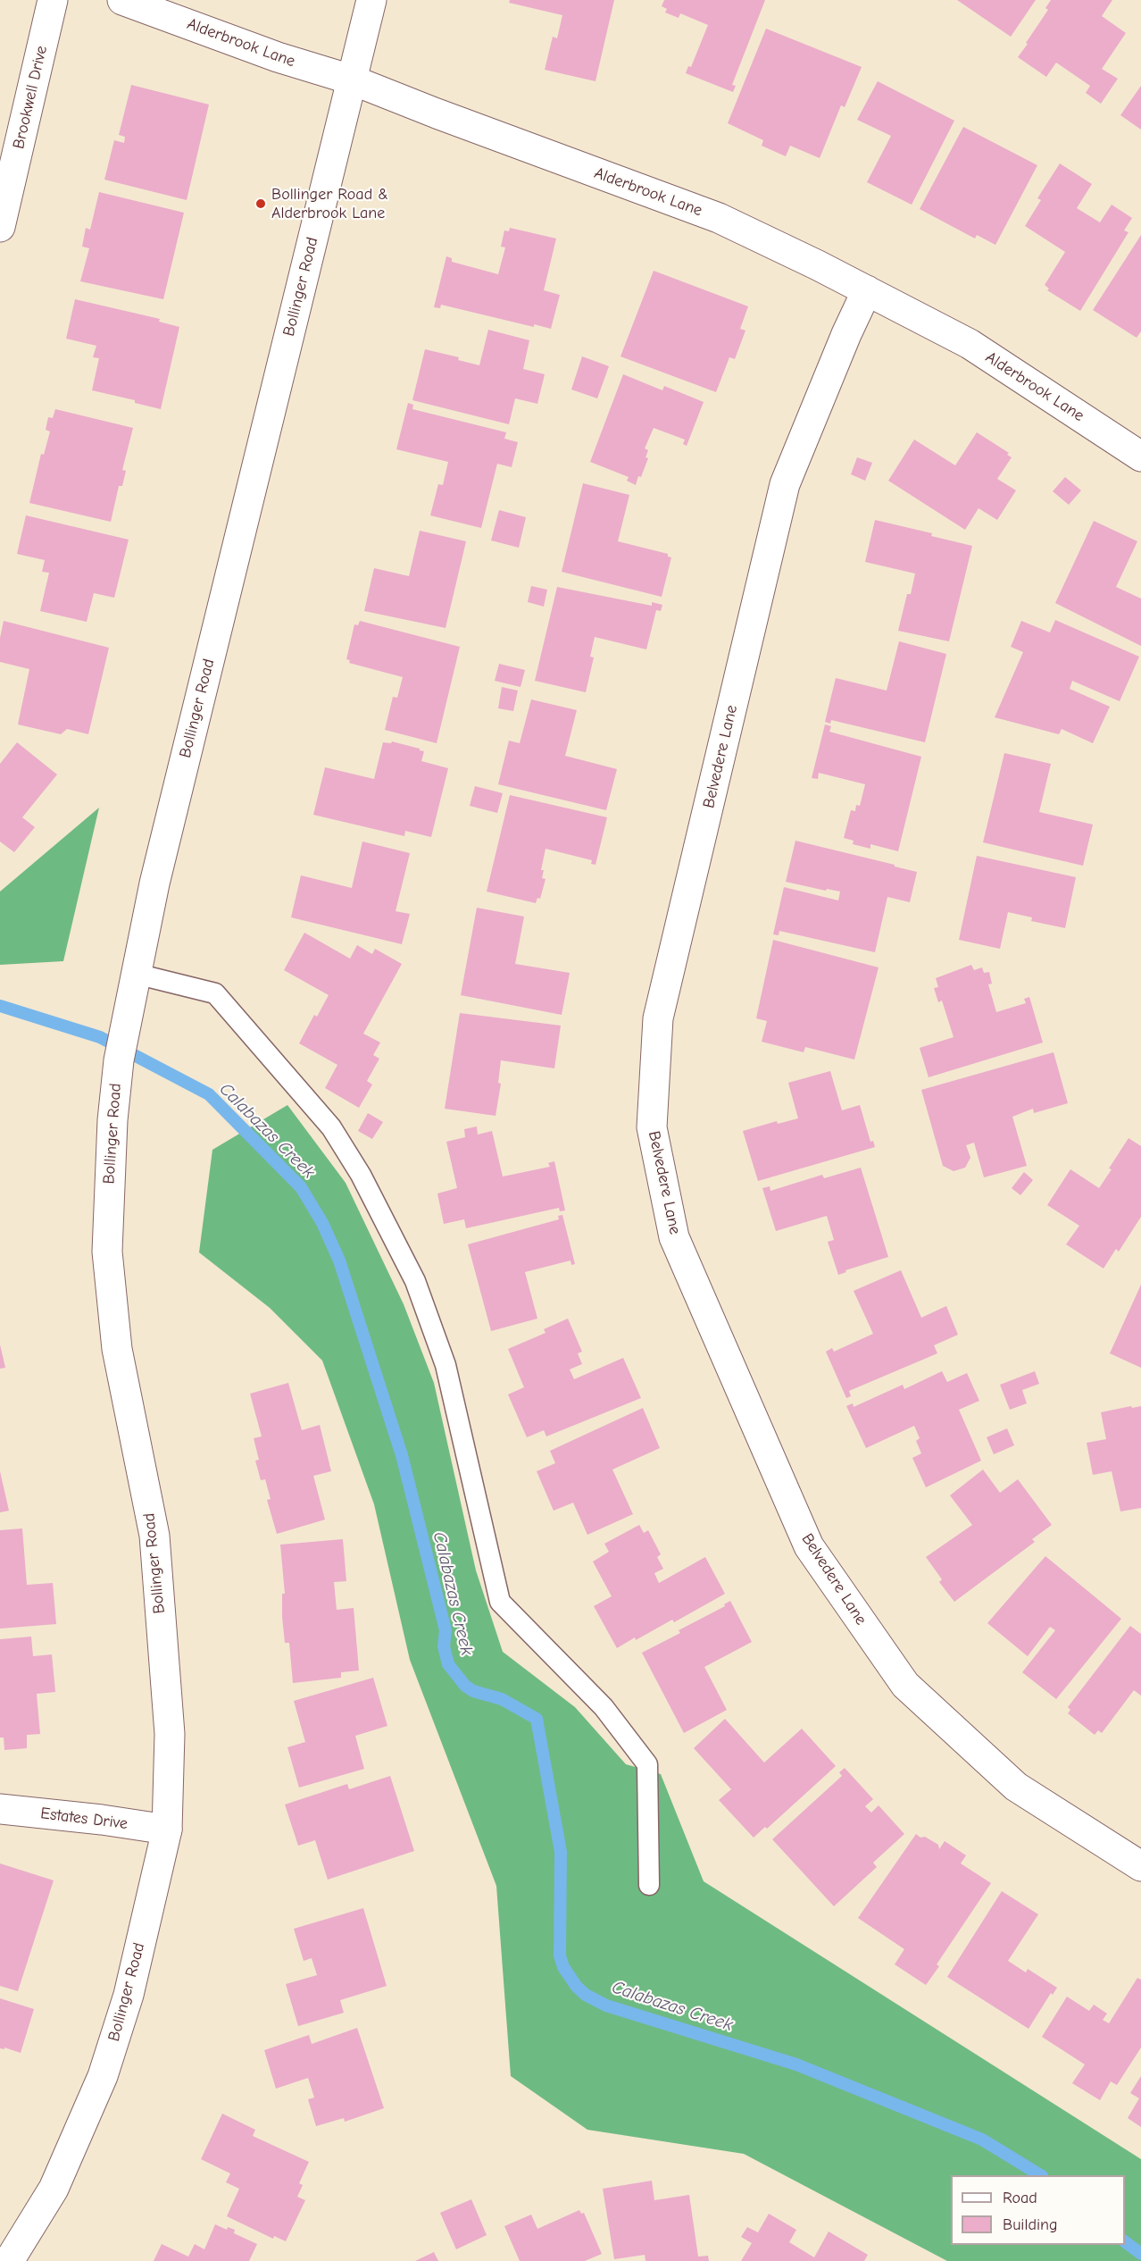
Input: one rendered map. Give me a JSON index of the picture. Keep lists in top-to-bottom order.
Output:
{
  "streets": {
    "street": [
      "Alderbrook Lane",
      "Brookwell Drive",
      "Bollinger Road",
      "Belvedere Lane",
      "Estates Drive"
    ]
  },
  "crossings": [
    ["Alderbrook Lane", "Bollinger Road"],
    ["Alderbrook Lane", "Belvedere Lane"],
    ["Bollinger Road", "Estates Drive"]
  ],
  "water": ["Calabazas Creek"],
  "places": ["Bollinger Road & Alderbrook Lane"],
  "legend": ["Road", "Building"]
}
